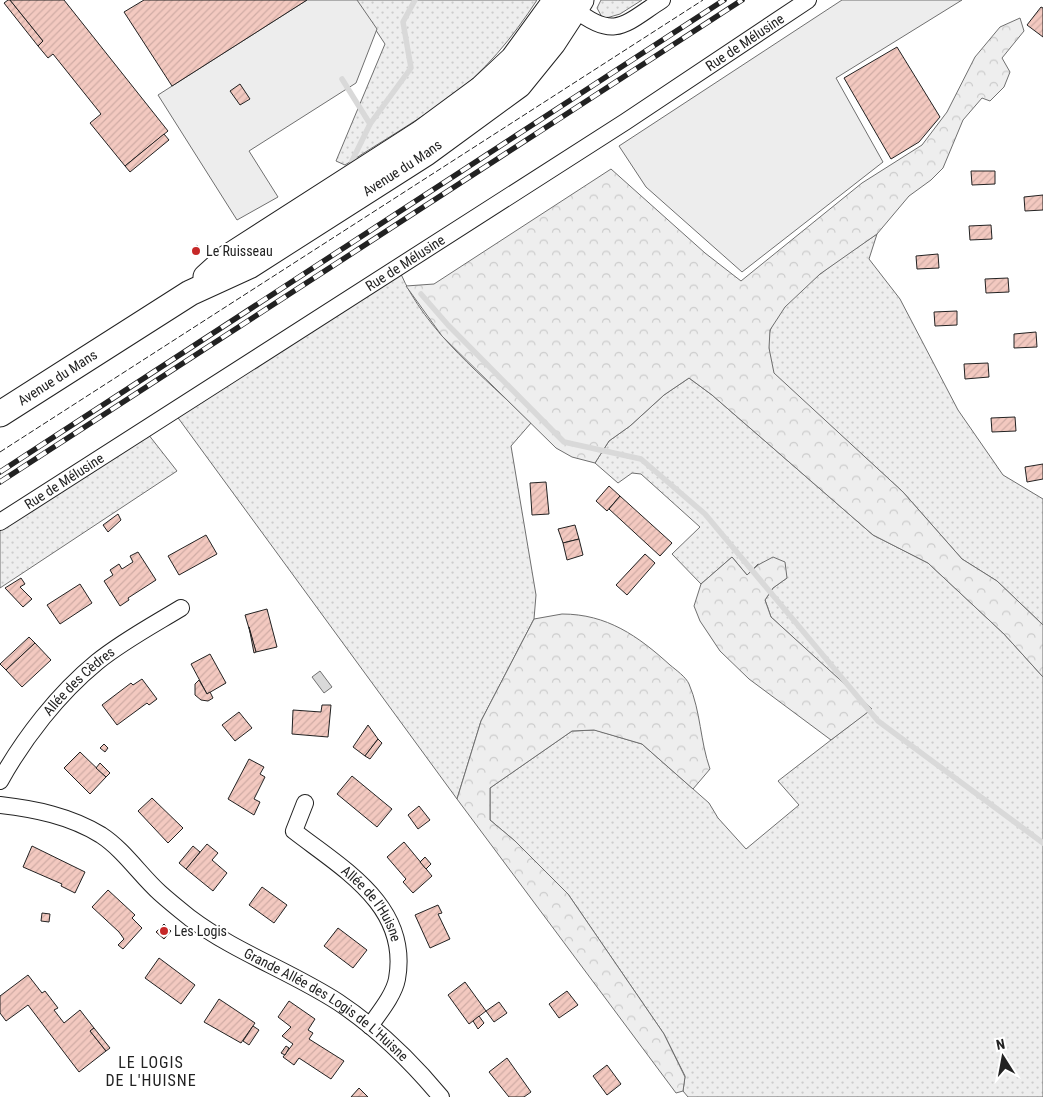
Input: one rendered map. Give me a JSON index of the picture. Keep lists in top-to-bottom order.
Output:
{
  "streets": {
    "main road": ["Avenue du Mans"],
    "street": [
      "Rue de Mélusine",
      "Allée des Cèdres",
      "Allée de l'Huisne",
      "Grande Allée des Logis de L'Huisne"
    ]
  },
  "crossings": [
    ["Allée de l'Huisne", "Grande Allée des Logis de L'Huisne"]
  ],
  "districts": ["LE LOGIS DE L'HUISNE"],
  "places": ["Le Ruisseau", "Les Logis"],
  "north": "top"
}
